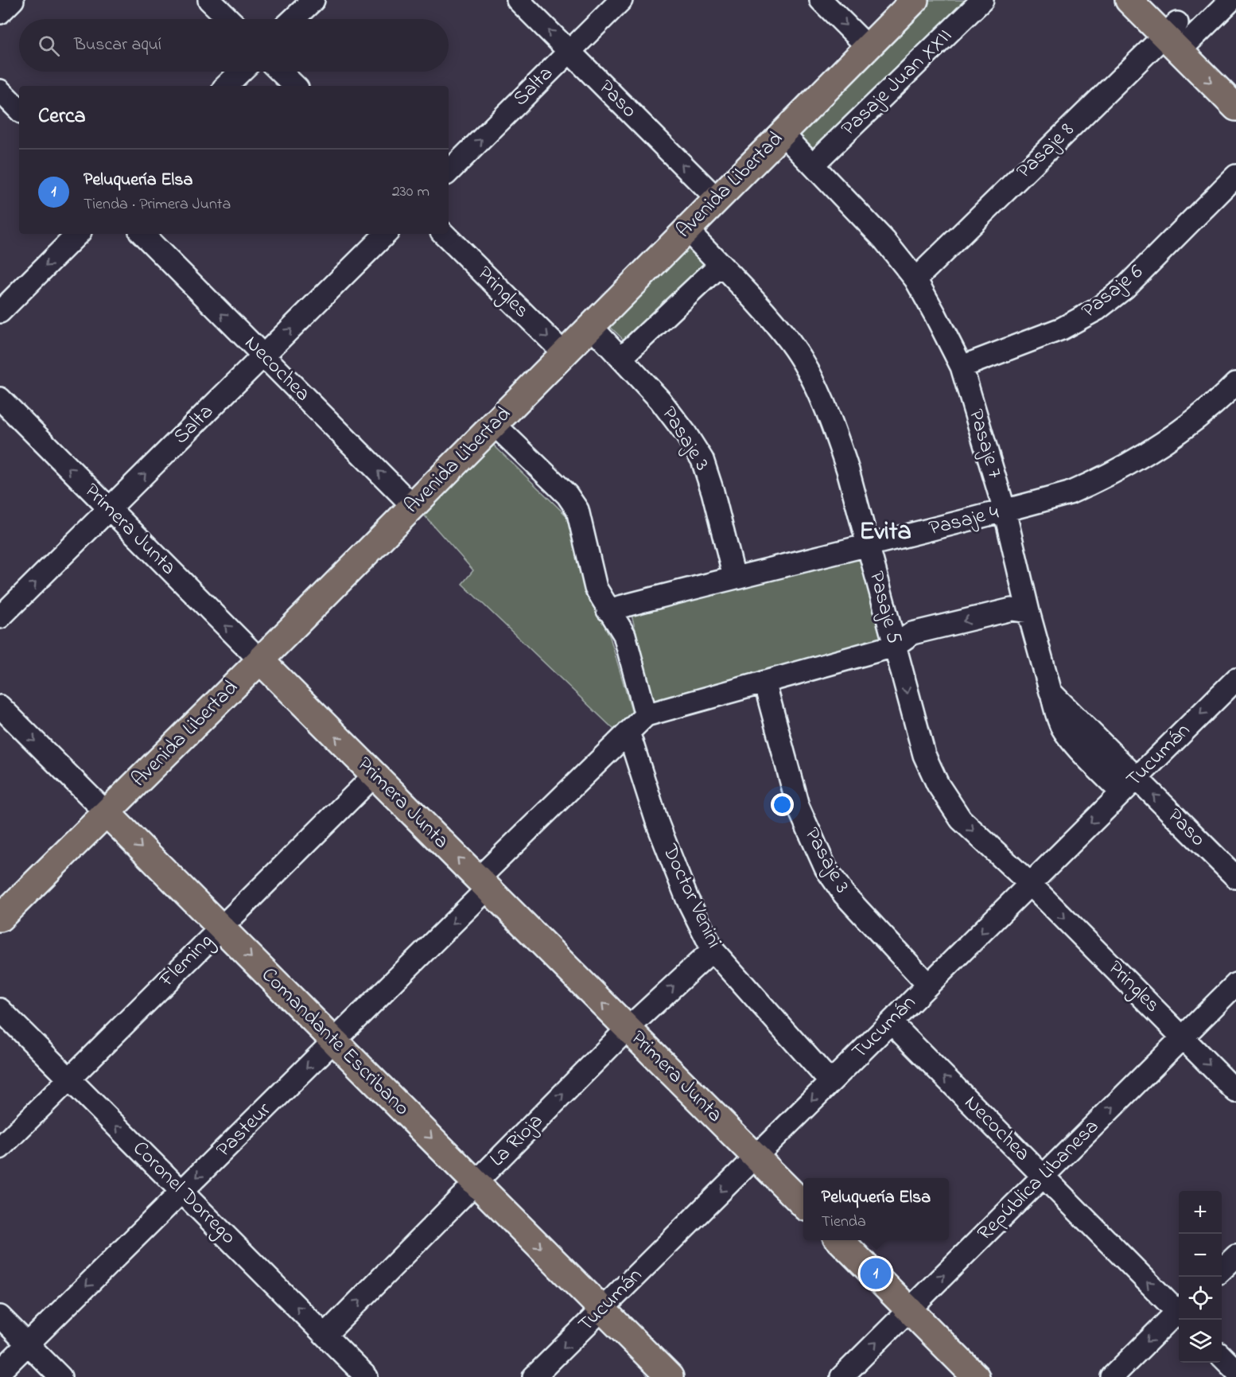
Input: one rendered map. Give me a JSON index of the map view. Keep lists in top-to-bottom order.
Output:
{
  "streets": {
    "main road": ["Avenida Libertad", "Primera Junta", "Comandante Escribano"],
    "street": [
      "Pasaje Juan XXII",
      "Salta",
      "Paso",
      "Pasaje 8",
      "Pasaje 6",
      "Pringles",
      "Necochea",
      "Pasaje 3",
      "Pasaje 7",
      "Pasaje 4",
      "Pasaje 5",
      "Tucumán",
      "Doctor Venini",
      "Fleming",
      "Pasteur",
      "La Rioja",
      "República Libanesa",
      "Coronel Dorrego"
    ]
  },
  "crossings": [
    ["Pasaje Juan XXII", "Pasaje 7"],
    ["Salta", "Paso"],
    ["Salta", "Necochea"],
    ["Salta", "Primera Junta"],
    ["Paso", "Avenida Libertad"],
    ["Paso", "Pasaje 7"],
    ["Paso", "Tucumán"],
    ["Pasaje 8", "Pasaje 7"],
    ["Avenida Libertad", "Pringles"],
    ["Avenida Libertad", "Necochea"],
    ["Avenida Libertad", "Pasaje 3"],
    ["Avenida Libertad", "Pasaje 7"],
    ["Avenida Libertad", "Primera Junta"],
    ["Avenida Libertad", "Pasaje 5"],
    ["Avenida Libertad", "Comandante Escribano"],
    ["Pasaje 6", "Pasaje 7"],
    ["Pringles", "Pasaje 5"],
    ["Pringles", "Tucumán"],
    ["Pringles", "República Libanesa"],
    ["Necochea", "Tucumán"],
    ["Necochea", "República Libanesa"],
    ["Pasaje 3", "Pasaje 4"],
    ["Pasaje 3", "Tucumán"],
    ["Pasaje 7", "Pasaje 4"],
    ["Pasaje 7", "Tucumán"],
    ["Pasaje 4", "Pasaje 5"],
    ["Primera Junta", "Tucumán"],
    ["Primera Junta", "Fleming"],
    ["Primera Junta", "Pasteur"],
    ["Primera Junta", "La Rioja"],
    ["Pasaje 5", "Tucumán"],
    ["Tucumán", "Doctor Venini"],
    ["Tucumán", "Comandante Escribano"],
    ["Doctor Venini", "Pasteur"],
    ["Doctor Venini", "La Rioja"],
    ["Fleming", "Comandante Escribano"],
    ["Fleming", "Coronel Dorrego"],
    ["Comandante Escribano", "Pasteur"],
    ["Comandante Escribano", "La Rioja"],
    ["Pasteur", "Coronel Dorrego"],
    ["La Rioja", "Coronel Dorrego"]
  ],
  "one_way": [
    "Salta",
    "Paso",
    "Pringles",
    "Necochea",
    "Primera Junta",
    "Pasaje 5",
    "Tucumán",
    "Comandante Escribano",
    "Pasteur",
    "La Rioja",
    "República Libanesa",
    "Coronel Dorrego"
  ],
  "districts": ["Evita"],
  "page": {
    "search": "Buscar aquí",
    "heading": "Cerca",
    "list": [
      {
        "mark": "1",
        "name": "Peluquería Elsa",
        "note": "Tienda · Primera Junta",
        "value": "230 m"
      }
    ],
    "popup": ["Peluquería Elsa", "Tienda"],
    "map_buttons": ["+", "−"],
    "pins": "1"
  }
}
